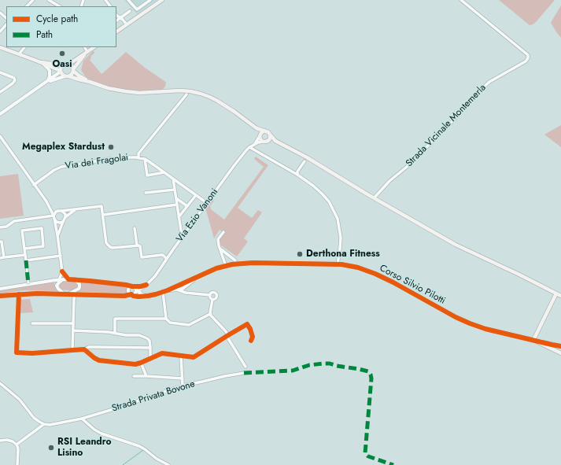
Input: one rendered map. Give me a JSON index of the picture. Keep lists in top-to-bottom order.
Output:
{
  "streets": {
    "main road": ["Corso Silvio Pilotti"],
    "street": [
      "Strada Vicinale Montemerla",
      "Via dei Fragolai",
      "Via Ezio Vanoni",
      "Strada Privata Bovone"
    ]
  },
  "crossings": [
    ["Via dei Fragolai", "Via Ezio Vanoni"]
  ],
  "places": [
    "Oasi",
    "Megaplex Stardust",
    "Derthona Fitness",
    "RSI Leandro Lisino"
  ],
  "legend": ["Cycle path", "Path"]
}
